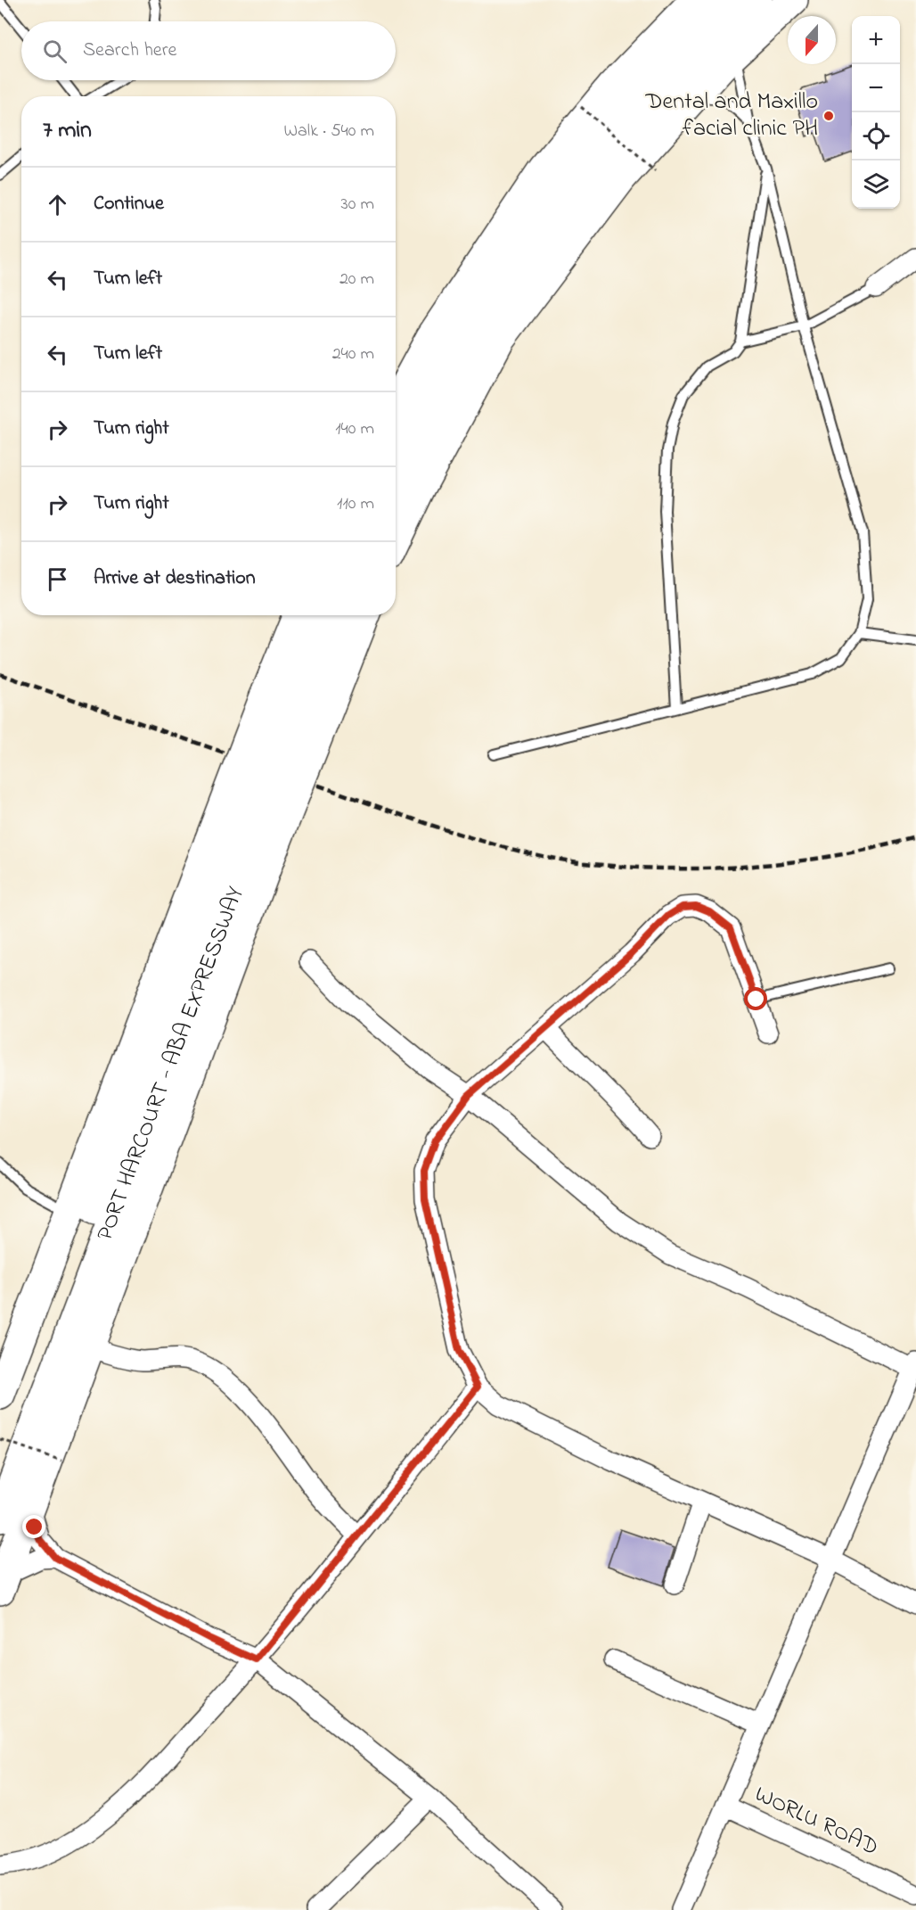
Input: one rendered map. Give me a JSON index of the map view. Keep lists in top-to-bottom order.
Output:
{
  "streets": {
    "main road": ["PORT HARCOURT - ABA EXPRESSWAY"],
    "street": ["WORLU ROAD"]
  },
  "places": ["Dental and Maxillo facial clinic PH"],
  "north": "bottom",
  "page": {
    "map_buttons": ["+", "−"],
    "search": "Search here",
    "heading": ["7 min", "Walk · 540 m"],
    "list": [
      ["Continue", "30 m"],
      ["Turn left", "20 m"],
      ["Turn left", "240 m"],
      ["Turn right", "140 m"],
      ["Turn right", "110 m"],
      "Arrive at destination"
    ]
  }
}
